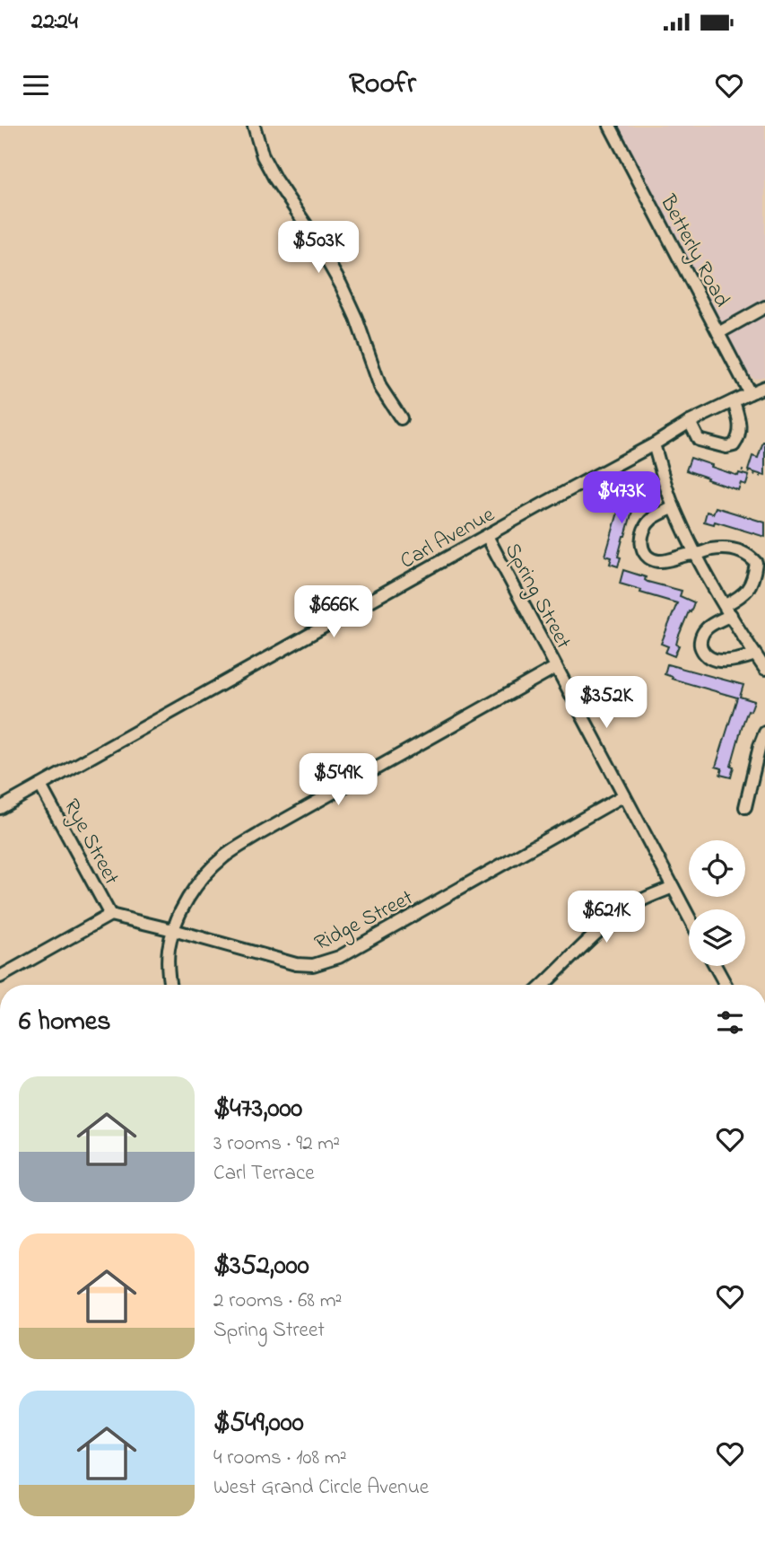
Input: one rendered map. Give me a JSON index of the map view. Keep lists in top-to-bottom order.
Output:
{
  "streets": {
    "street": [
      "Betterly Road",
      "Carl Avenue",
      "Spring Street",
      "Rye Street",
      "Ridge Street"
    ]
  },
  "crossings": [
    ["Betterly Road", "Carl Avenue"],
    ["Carl Avenue", "Spring Street"],
    ["Carl Avenue", "Rye Street"],
    ["Spring Street", "Ridge Street"],
    ["Rye Street", "Ridge Street"]
  ],
  "page": {
    "status": "22:24",
    "header": "Roofr",
    "price": [
      "$503K",
      "$473K",
      "$666K",
      "$352K",
      "$549K",
      "$621K"
    ],
    "heading": "6 homes",
    "list": [
      {
        "name": "$473,000",
        "note": "3 rooms · 92 m² · Carl Terrace"
      },
      {
        "name": "$352,000",
        "note": "2 rooms · 68 m² · Spring Street"
      },
      {
        "name": "$549,000",
        "note": "4 rooms · 108 m² · West Grand Circle Avenue"
      }
    ]
  }
}
